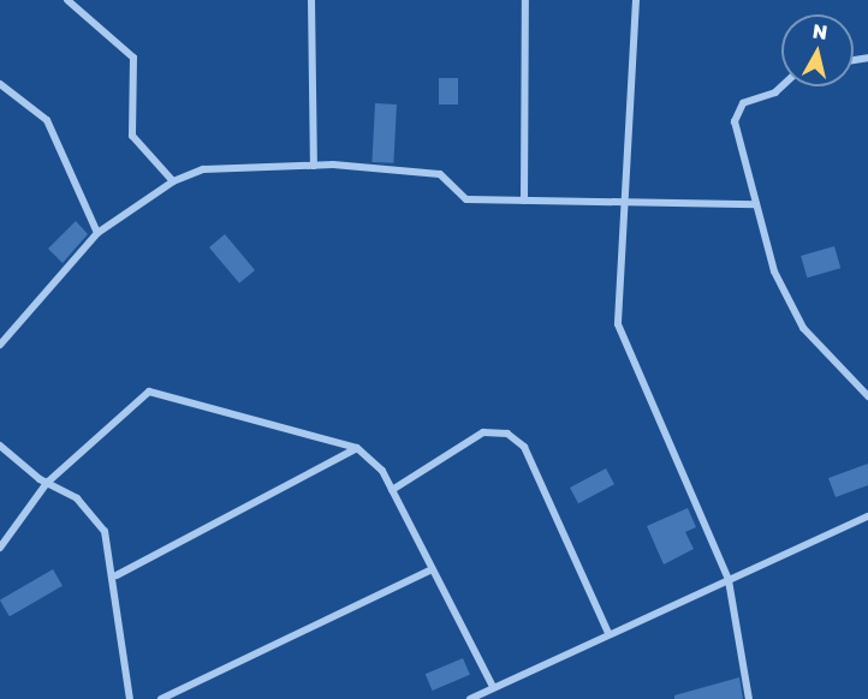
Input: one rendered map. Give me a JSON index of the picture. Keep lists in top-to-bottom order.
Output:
{
  "north": "top"
}
